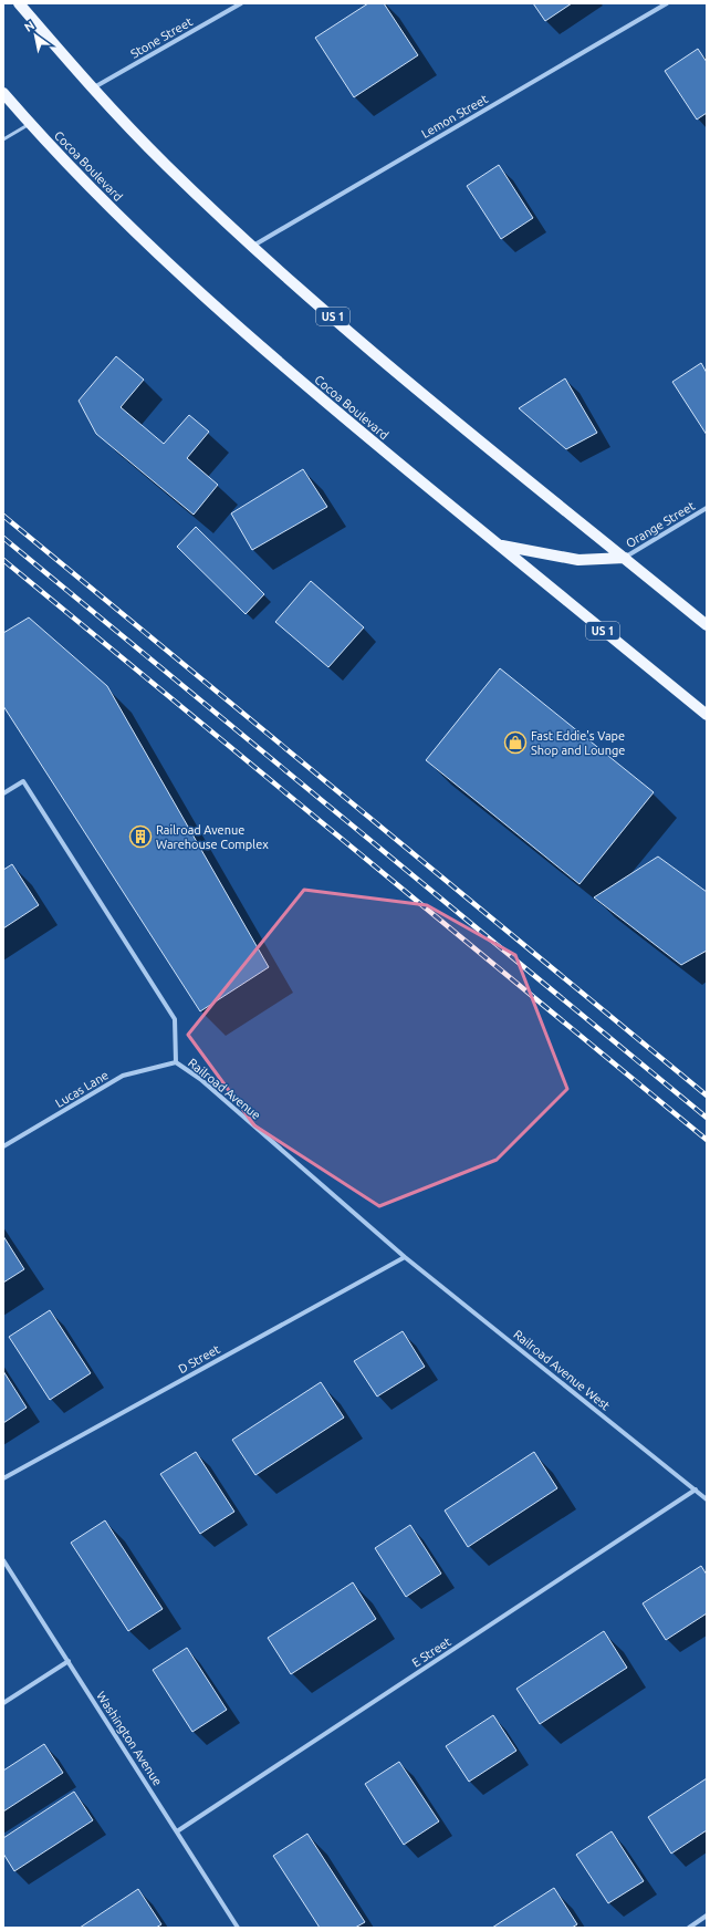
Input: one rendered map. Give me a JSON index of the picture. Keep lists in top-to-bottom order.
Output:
{
  "streets": {
    "main road": ["Cocoa Boulevard", "US 1"],
    "street": [
      "Stone Street",
      "Lemon Street",
      "Orange Street",
      "Lucas Lane",
      "Railroad Avenue",
      "D Street",
      "Railroad Avenue West",
      "E Street",
      "Washington Avenue"
    ]
  },
  "crossings": [
    ["Stone Street", "US 1"],
    ["Lemon Street", "US 1"],
    ["US 1", "Orange Street"],
    ["Lucas Lane", "Railroad Avenue"],
    ["Railroad Avenue", "D Street"],
    ["Railroad Avenue", "Railroad Avenue West"],
    ["D Street", "Railroad Avenue West"],
    ["Railroad Avenue West", "E Street"],
    ["E Street", "Washington Avenue"]
  ],
  "places": {
    "shop": ["Fast Eddie's Vape Shop and Lounge"],
    "building": ["Railroad Avenue Warehouse Complex"]
  },
  "north": "top left"
}
